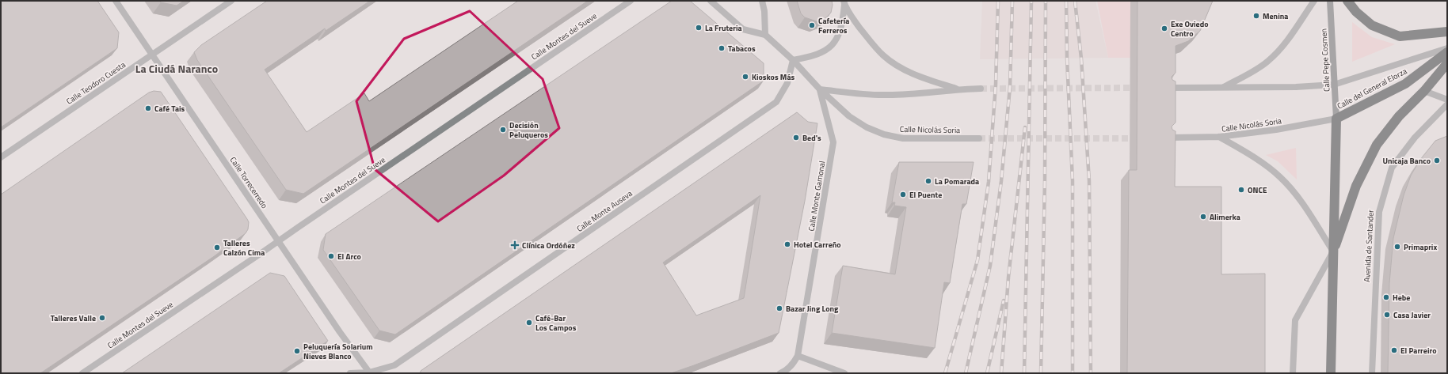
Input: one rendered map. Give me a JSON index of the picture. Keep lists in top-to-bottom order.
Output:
{
  "streets": {
    "highway": ["Calle del General Elorza"],
    "main road": ["Calle Pepe Cosmen"],
    "street": [
      "Calle Montes del Sueve",
      "Calle Teodoro Cuesta",
      "Calle Nicolás Soria",
      "Calle Torrecerredo",
      "Calle Monte Gamonal",
      "Calle Monte Auseva",
      "Avenida de Santander"
    ]
  },
  "crossings": [
    ["Calle Montes del Sueve", "Calle Torrecerredo"],
    ["Calle Pepe Cosmen", "Calle del General Elorza"],
    ["Calle Pepe Cosmen", "Calle Nicolás Soria"],
    ["Calle Teodoro Cuesta", "Calle Torrecerredo"],
    ["Calle del General Elorza", "Calle Nicolás Soria"],
    ["Calle Nicolás Soria", "Calle Monte Gamonal"],
    ["Calle Nicolás Soria", "Calle Monte Auseva"],
    ["Calle Torrecerredo", "Calle Monte Auseva"]
  ],
  "districts": ["La Ciudá Naranco"],
  "places": {
    "other": [
      "Menina",
      "Cafetería Ferreros",
      "La Fruteria",
      "Exe Oviedo Centro",
      "Tabacos",
      "Kioskos Más",
      "Café Tais",
      "Decisión Peluqueros",
      "Bed's",
      "Unicaja Banco",
      "La Pomarada",
      "ONCE",
      "El Puente",
      "Alimerka",
      "Hotel Carreño",
      "Primaprix",
      "Talleres Calzón Cima",
      "El Arco",
      "Hebe",
      "Bazar Jing Long",
      "Casa Javier",
      "Talleres Valle",
      "Café-Bar Los Campos",
      "El Parreiro",
      "Peluquería Solarium Nieves Blanco"
    ],
    "health": ["Clínica Ordóñez"]
  }
}
